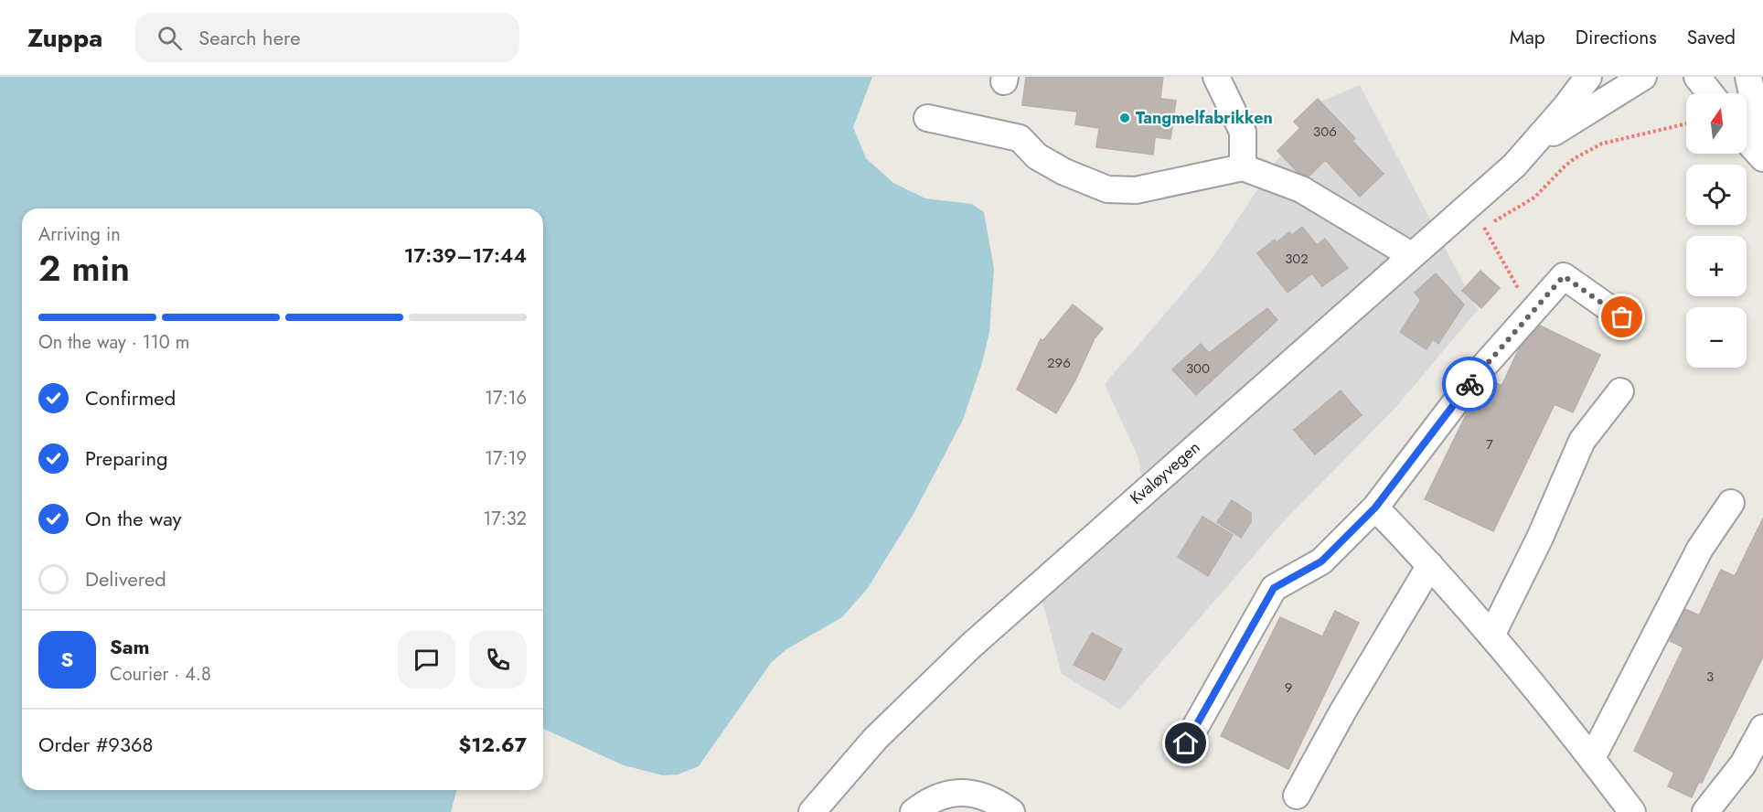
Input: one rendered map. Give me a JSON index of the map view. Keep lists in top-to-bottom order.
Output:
{
  "streets": {
    "street": ["Kvaløyvegen"]
  },
  "places": ["Tangmelfabrikken"],
  "house_numbers": [
    "306",
    "302",
    "296",
    "300",
    "7",
    "3",
    "9"
  ],
  "north": "top",
  "page": {
    "header": "Zuppa",
    "search": "Search here",
    "nav": ["Map", "Directions", "Saved"],
    "map_buttons": ["+", "−"],
    "heading": ["2 min", "Arriving in", "17:39–17:44"],
    "panel": [
      "Sam",
      "Courier · 4.8",
      "Order #9368",
      "$12.67"
    ],
    "bar": "On the way · 110 m",
    "list": [
      ["Confirmed", "17:16"],
      ["Preparing", "17:19"],
      ["On the way", "17:32"],
      "Delivered"
    ],
    "round": "S"
  }
}
